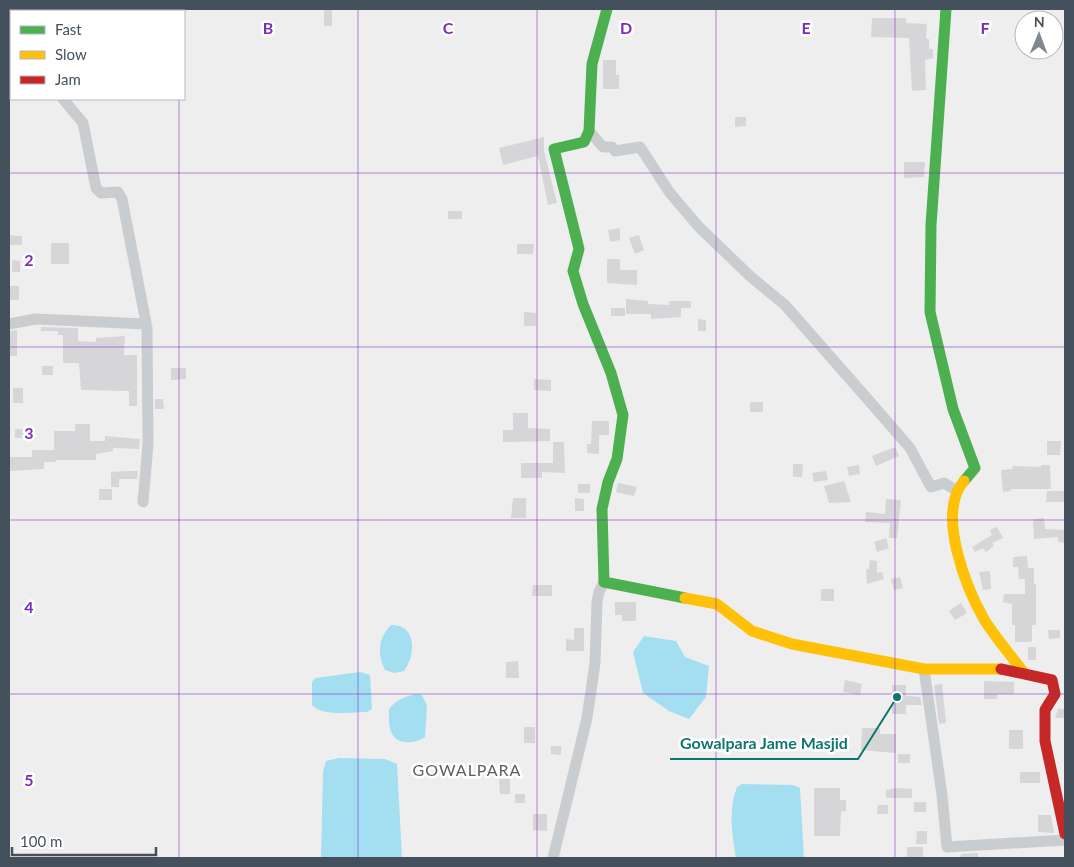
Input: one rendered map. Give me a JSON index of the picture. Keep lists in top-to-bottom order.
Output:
{
  "districts": ["GOWALPARA"],
  "places": ["Gowalpara Jame Masjid"],
  "legend": ["Fast", "Slow", "Jam"],
  "scale_bar": "100 m",
  "north": "top",
  "grid": {
    "columns": [
      "B",
      "C",
      "D",
      "E",
      "F"
    ],
    "rows": [
      "2",
      "3",
      "4",
      "5"
    ]
  }
}
